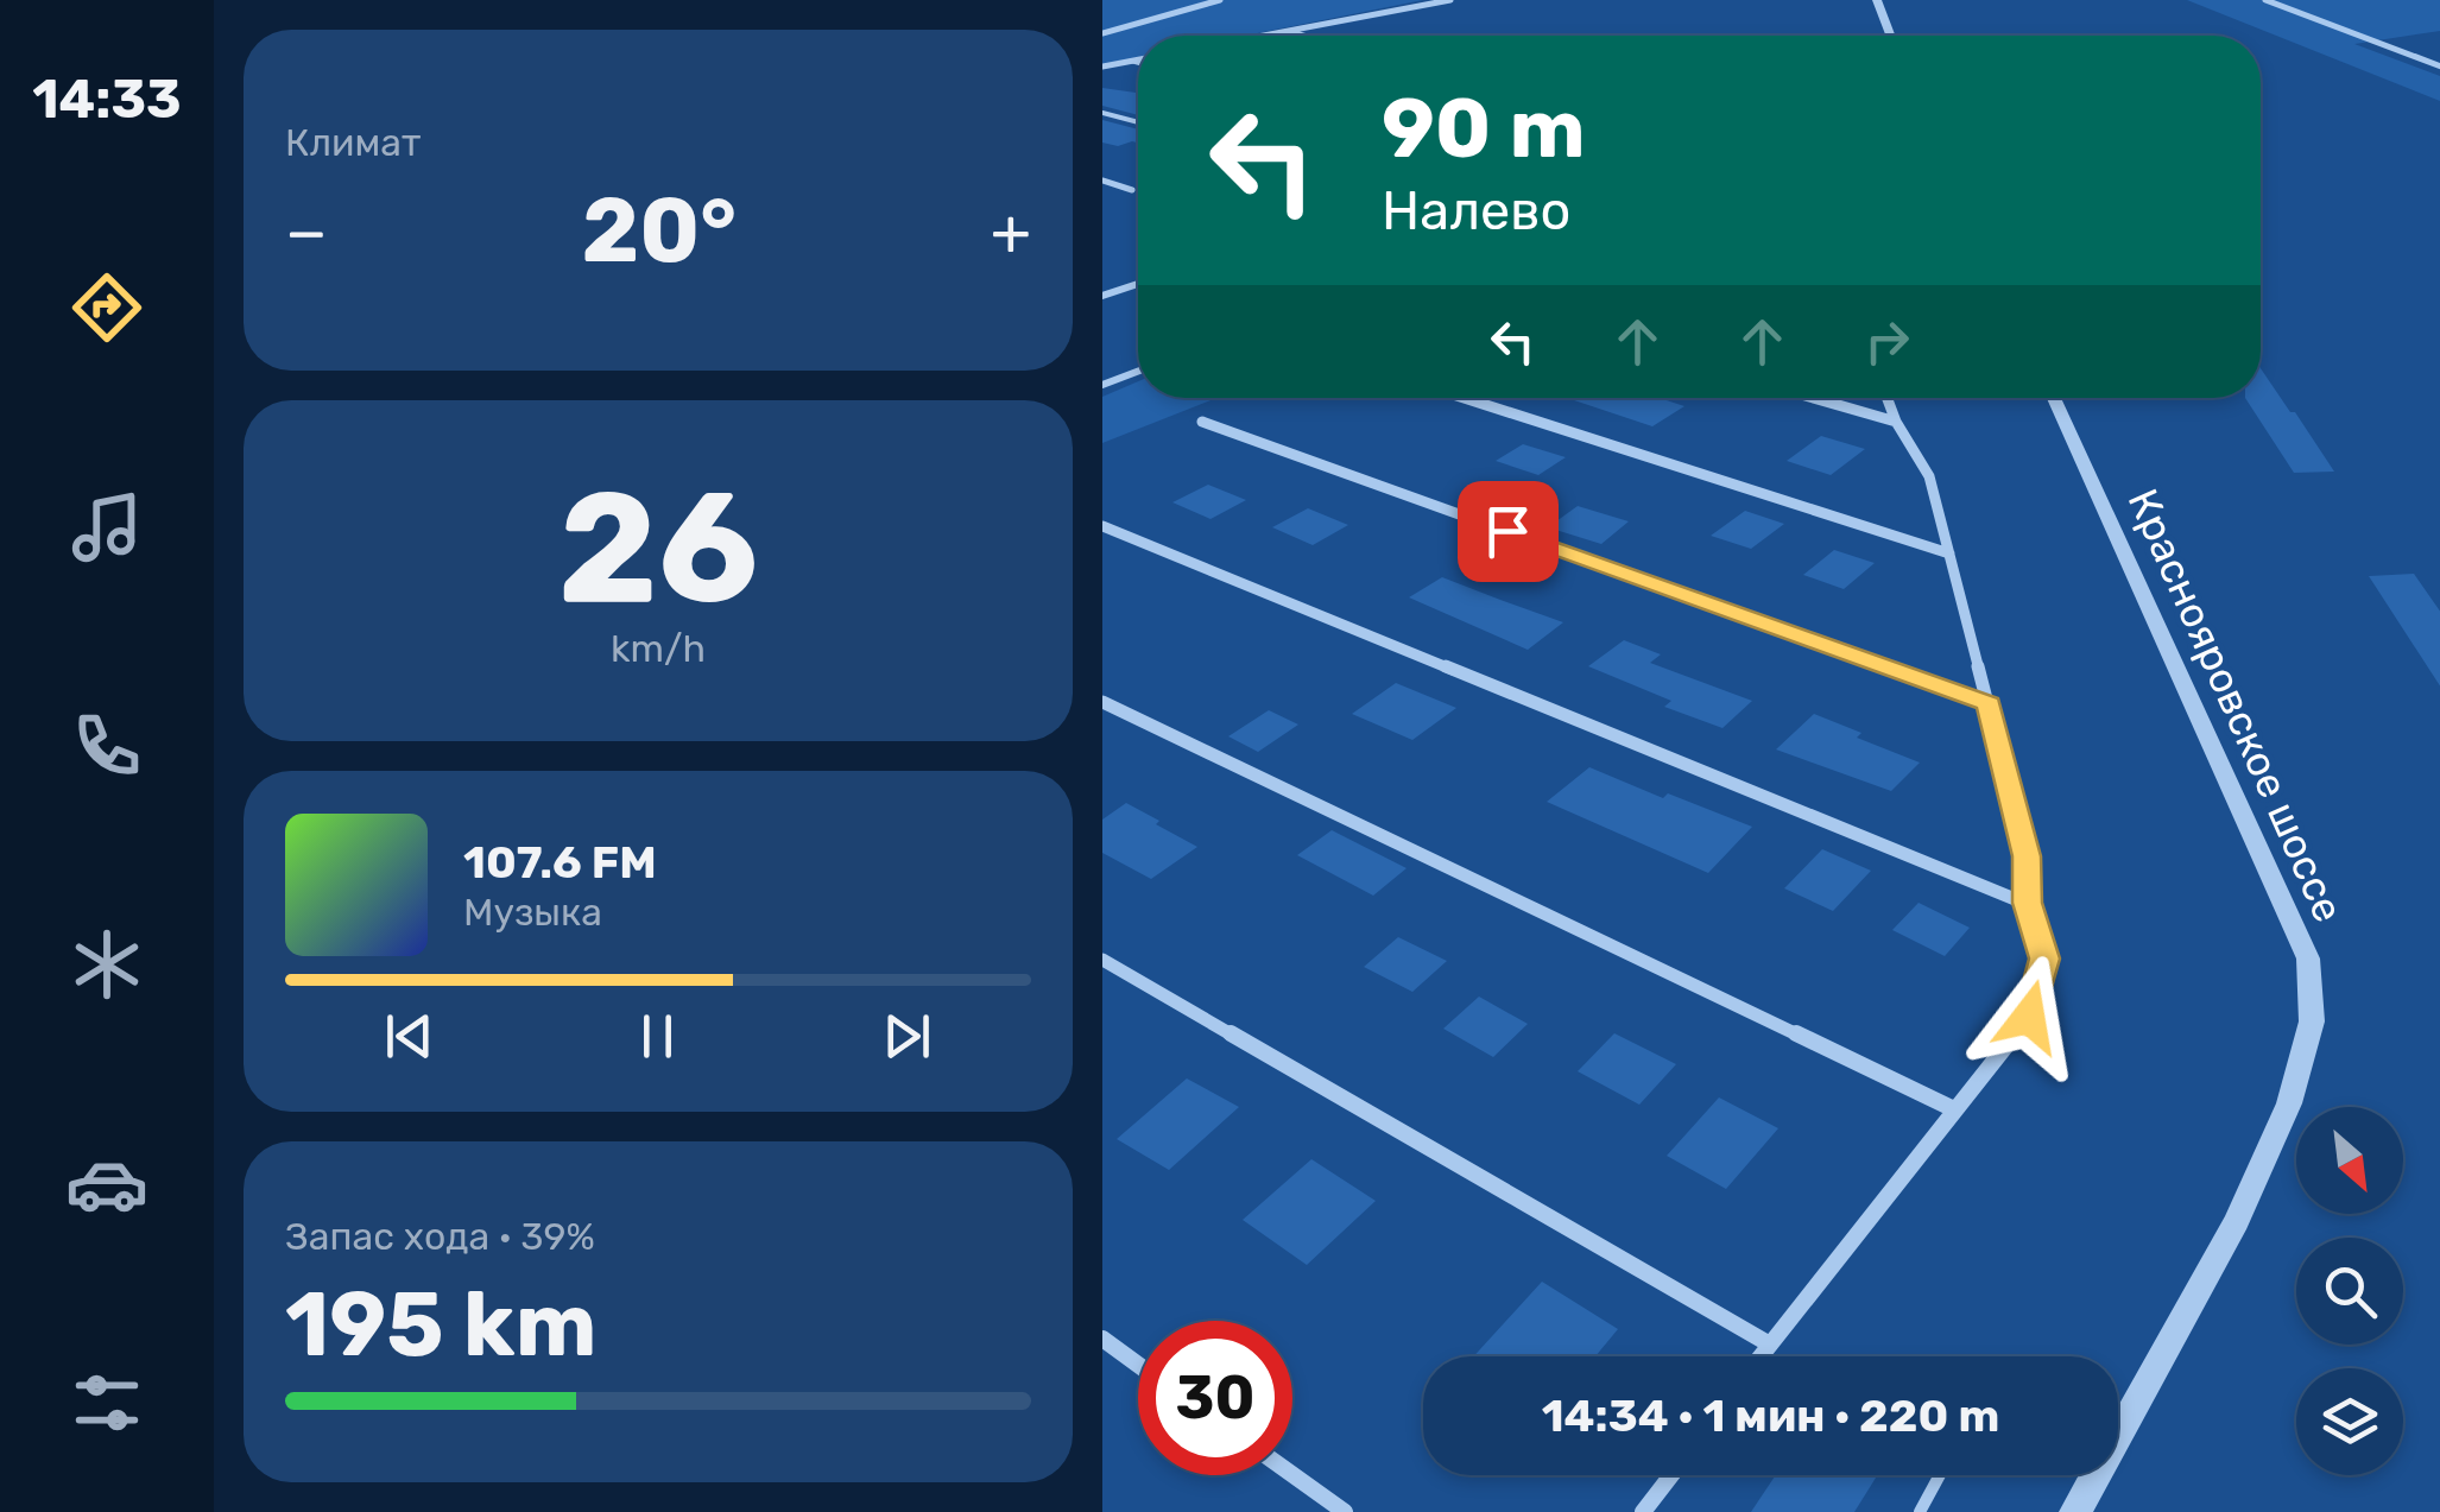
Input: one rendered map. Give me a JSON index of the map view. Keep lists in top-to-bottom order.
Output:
{
  "streets": {
    "street": ["Краснояровское шоссе"]
  },
  "north": "bottom right",
  "page": {
    "tabs": "14:33",
    "tile": [
      "Климат",
      ["26", "km/h"],
      ["Запас хода · 39%", "195 km"]
    ],
    "turn": ["90 m", "Налево"],
    "heat": ["−", "20°", "+"],
    "song": ["107.6 FM", "Музыка"],
    "limit": "30",
    "trip": "14:34 · 1 мин · 220 m"
  }
}
